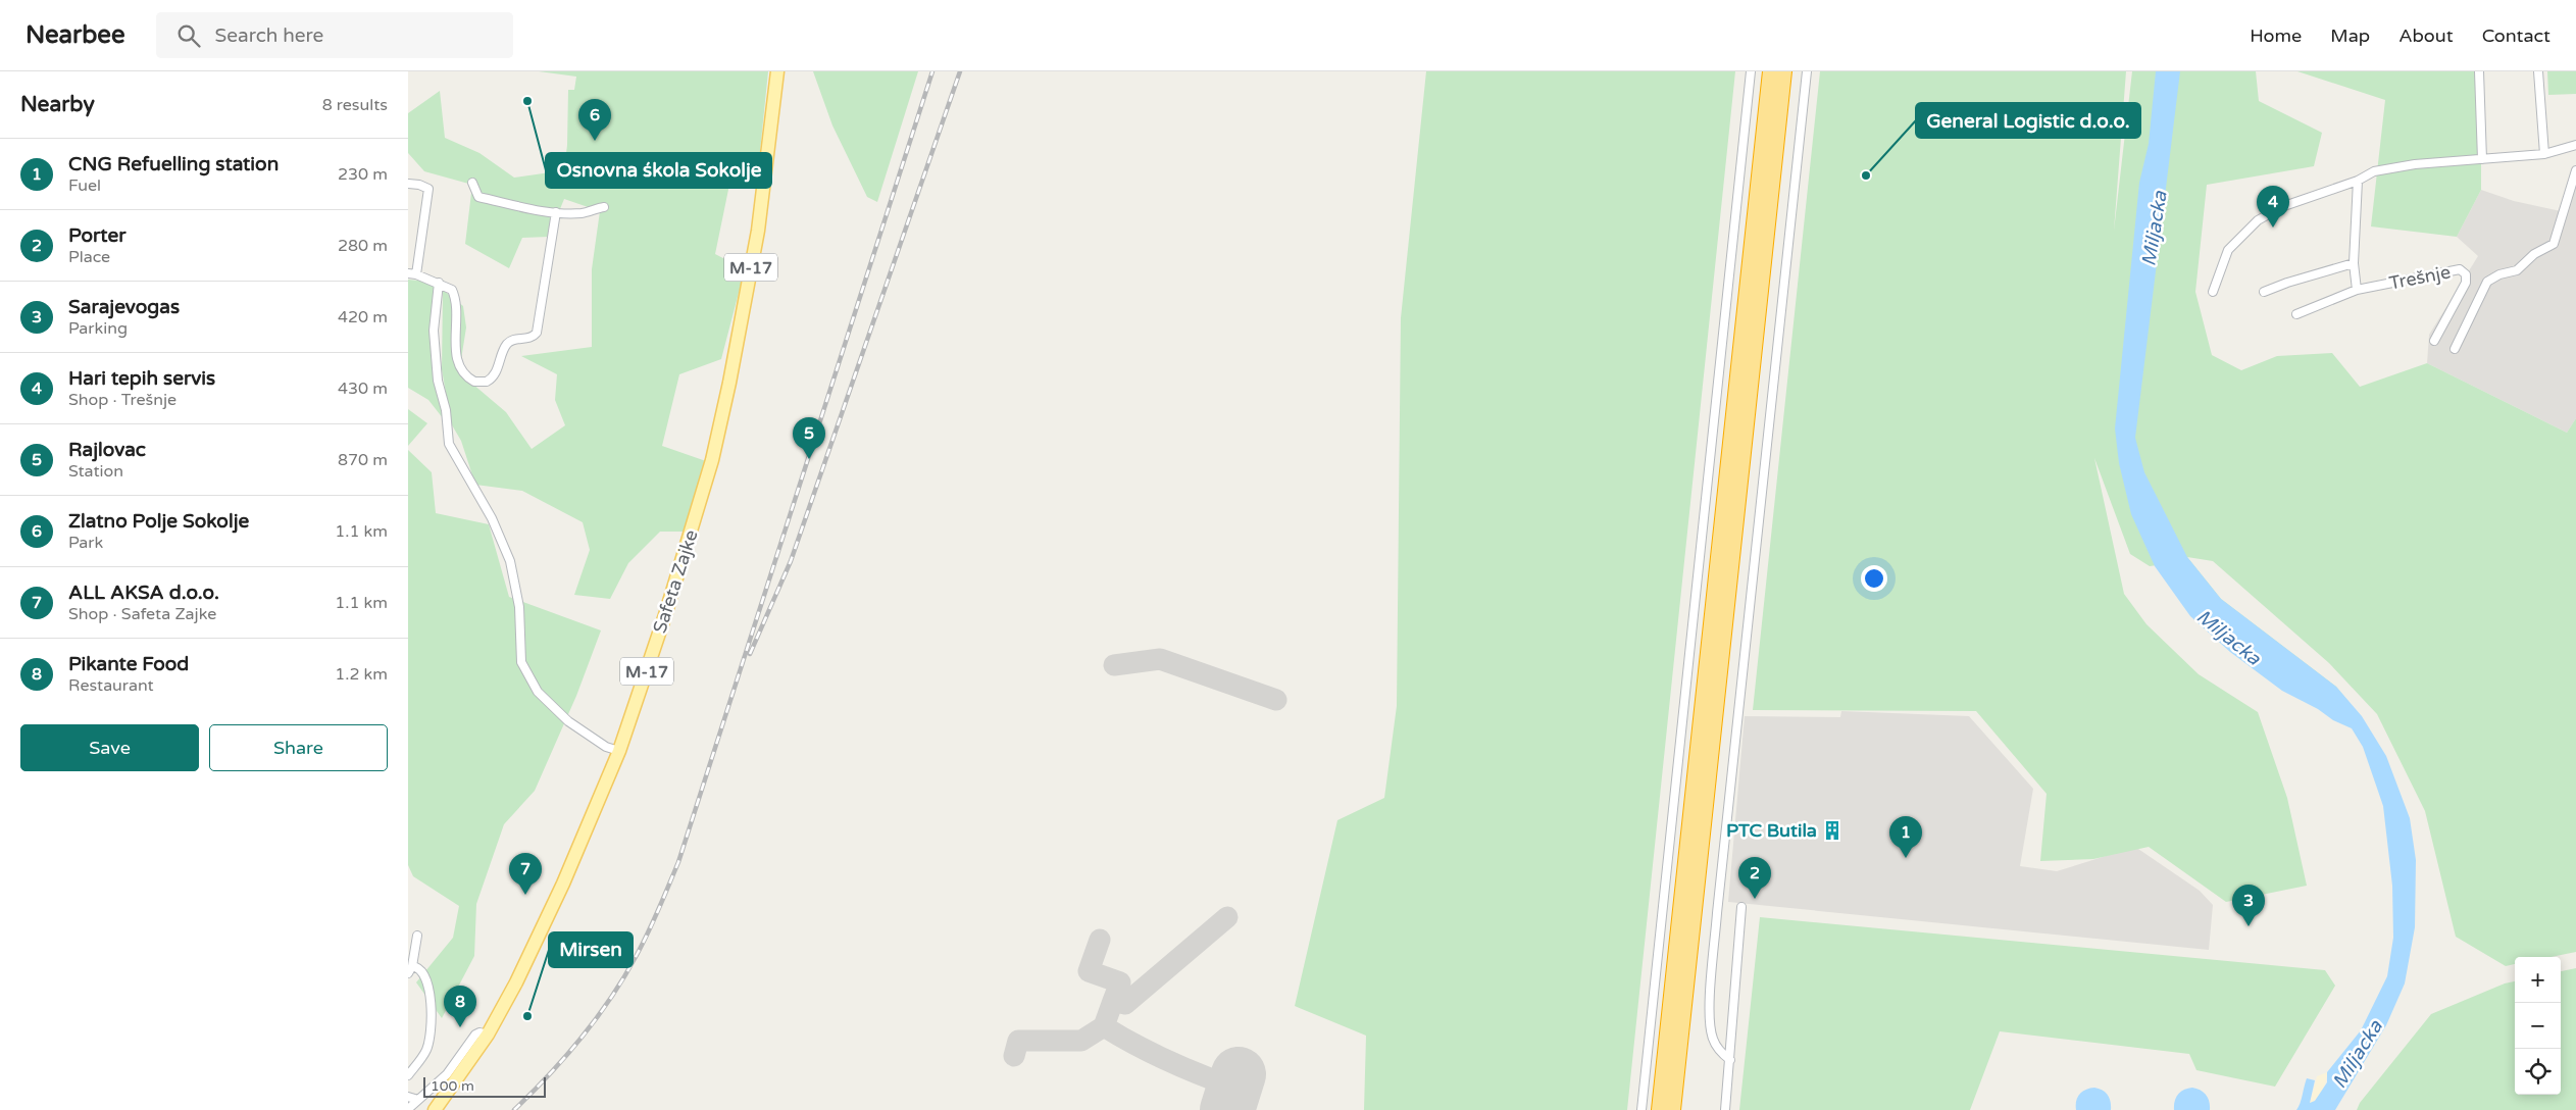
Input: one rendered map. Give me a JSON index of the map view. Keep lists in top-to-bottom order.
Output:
{
  "streets": {
    "main road": ["M-17", "Safeta Zajke"],
    "street": ["Trešnje"]
  },
  "water": ["Miljacka"],
  "places": {
    "other": ["Osnovna śkola Sokolje", "General Logistic d.o.o.", "Mirsen"],
    "building": ["PTC Butila"]
  },
  "scale_bar": "100 m",
  "page": {
    "header": "Nearbee",
    "search": "Search here",
    "nav": [
      "Home",
      "Map",
      "About",
      "Contact"
    ],
    "heading": ["Nearby", "8 results"],
    "pins": [
      "6",
      "4",
      "5",
      "1",
      "7",
      "2",
      "3",
      "8"
    ],
    "list": [
      {
        "mark": "1",
        "name": "CNG Refuelling station",
        "note": "Fuel",
        "value": "230 m"
      },
      {
        "mark": "2",
        "name": "Porter",
        "note": "Place",
        "value": "280 m"
      },
      {
        "mark": "3",
        "name": "Sarajevogas",
        "note": "Parking",
        "value": "420 m"
      },
      {
        "mark": "4",
        "name": "Hari tepih servis",
        "note": "Shop · Trešnje",
        "value": "430 m"
      },
      {
        "mark": "5",
        "name": "Rajlovac",
        "note": "Station",
        "value": "870 m"
      },
      {
        "mark": "6",
        "name": "Zlatno Polje Sokolje",
        "note": "Park",
        "value": "1.1 km"
      },
      {
        "mark": "7",
        "name": "ALL AKSA d.o.o.",
        "note": "Shop · Safeta Zajke",
        "value": "1.1 km"
      },
      {
        "mark": "8",
        "name": "Pikante Food",
        "note": "Restaurant",
        "value": "1.2 km"
      }
    ],
    "buttons": ["Save", "Share"],
    "map_buttons": ["+", "−"],
    "scale": "100 m"
  }
}
